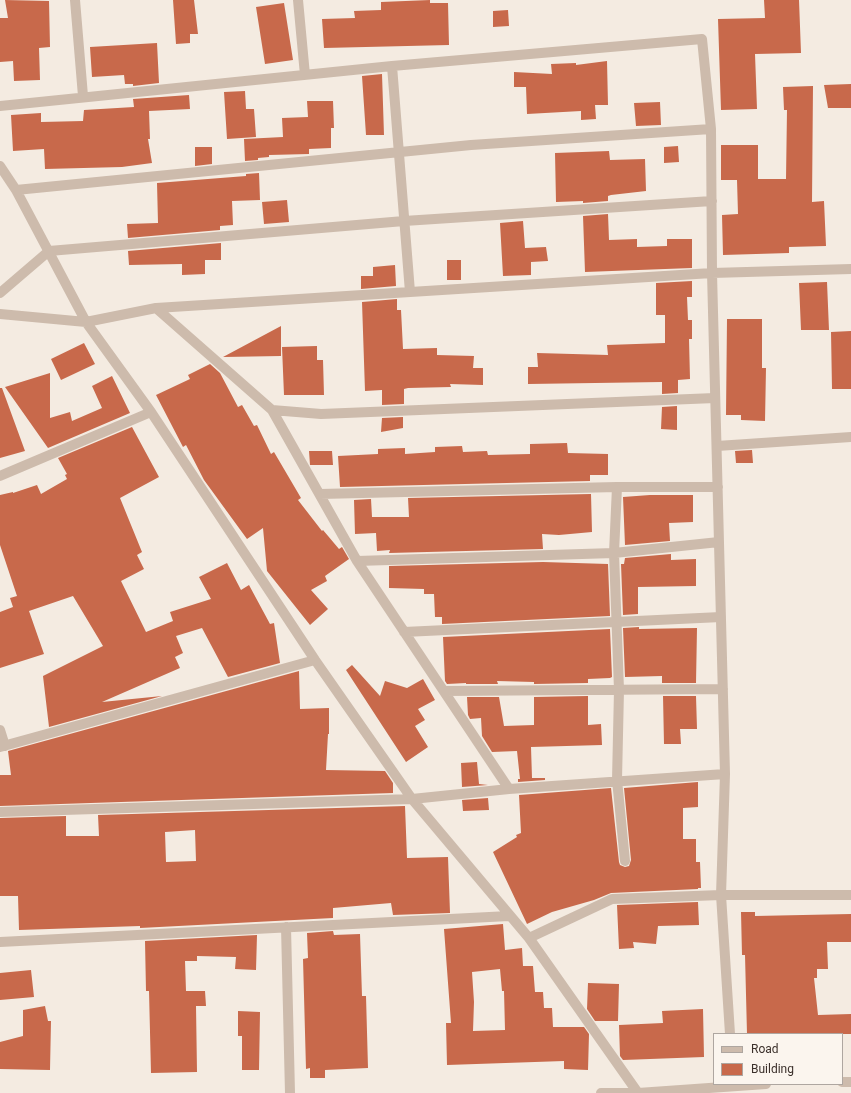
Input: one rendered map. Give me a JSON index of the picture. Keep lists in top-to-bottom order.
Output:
{
  "legend": ["Road", "Building"]
}
